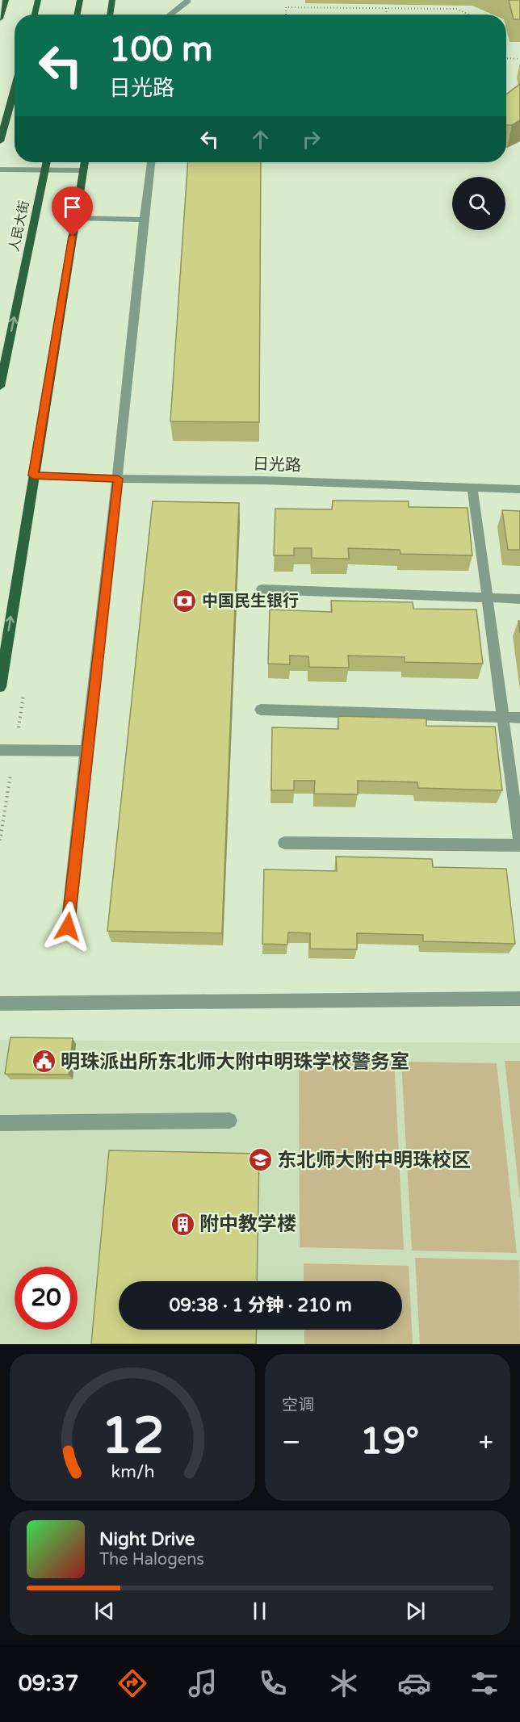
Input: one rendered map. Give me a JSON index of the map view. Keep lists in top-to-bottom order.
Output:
{
  "streets": {
    "main road": ["人民大街"],
    "street": ["日光路"]
  },
  "places": {
    "bank": ["中国民生银行"],
    "public building": ["明珠派出所东北师大附中明珠学校警务室"],
    "school or university": ["东北师大附中明珠校区"],
    "building": ["附中教学楼"]
  },
  "page": {
    "turn": ["100 m", "日光路"],
    "limit": "20",
    "trip": "09:38 · 1 分钟 · 210 m",
    "tile": "空调",
    "heat": ["−", "19°", "+"],
    "song": ["Night Drive", "The Halogens"],
    "tabs": "09:37",
    "gauge": ["12", "km/h"]
  }
}
